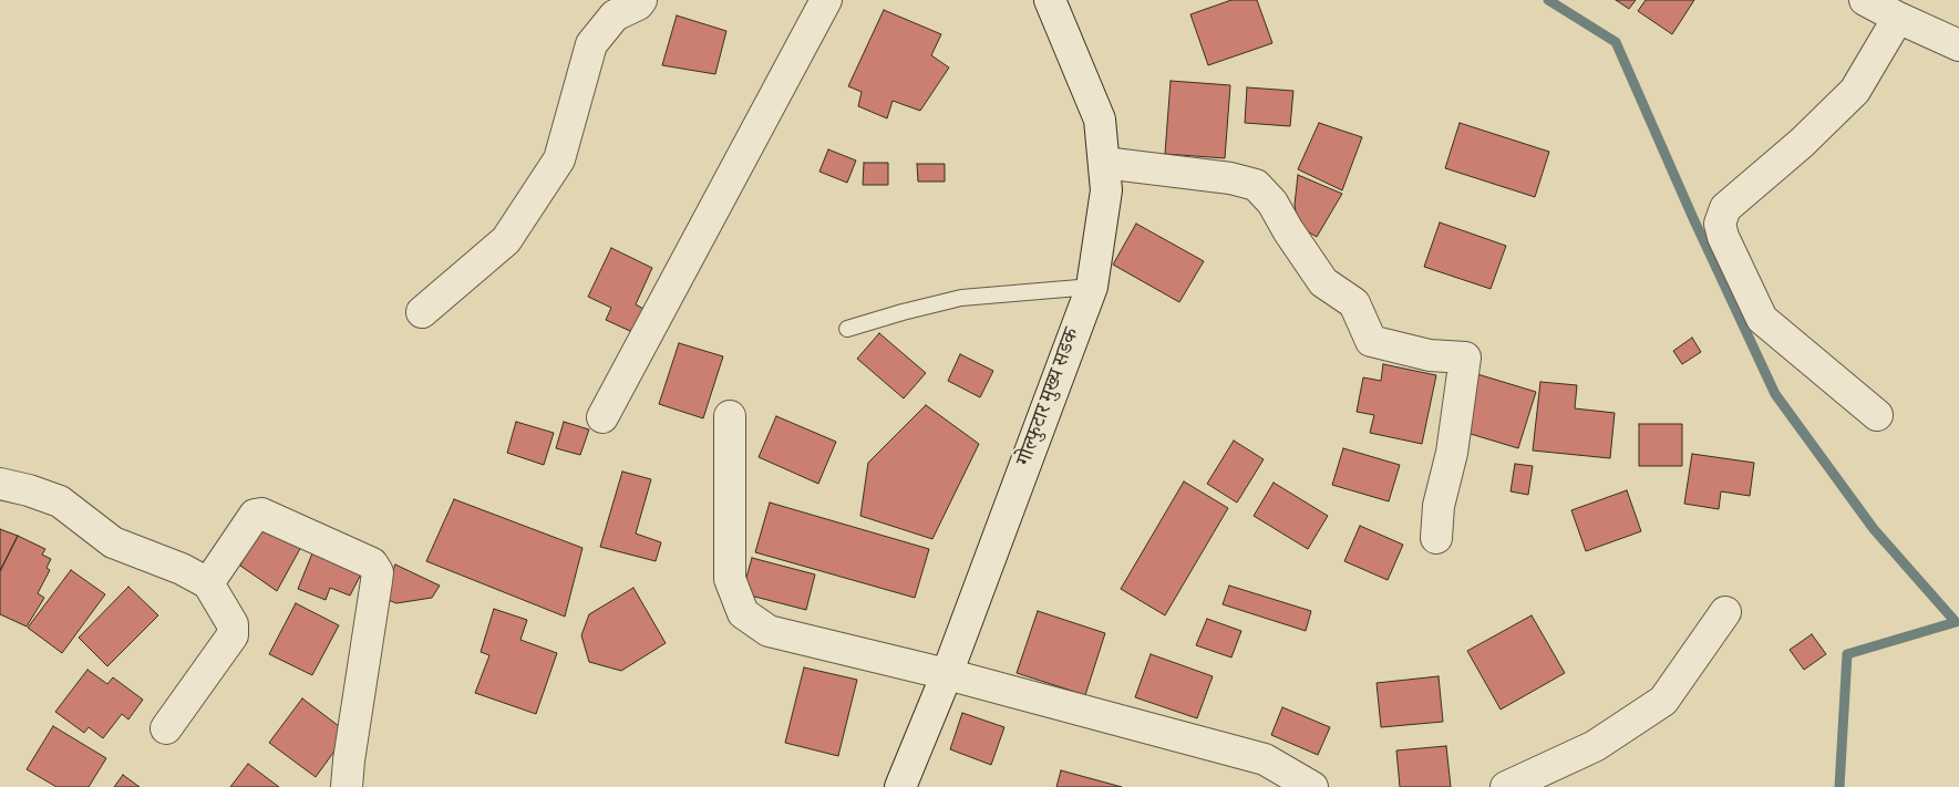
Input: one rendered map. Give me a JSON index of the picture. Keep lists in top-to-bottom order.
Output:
{
  "streets": {
    "street": ["गोल्फुटार मुख्य सडक"]
  }
}
